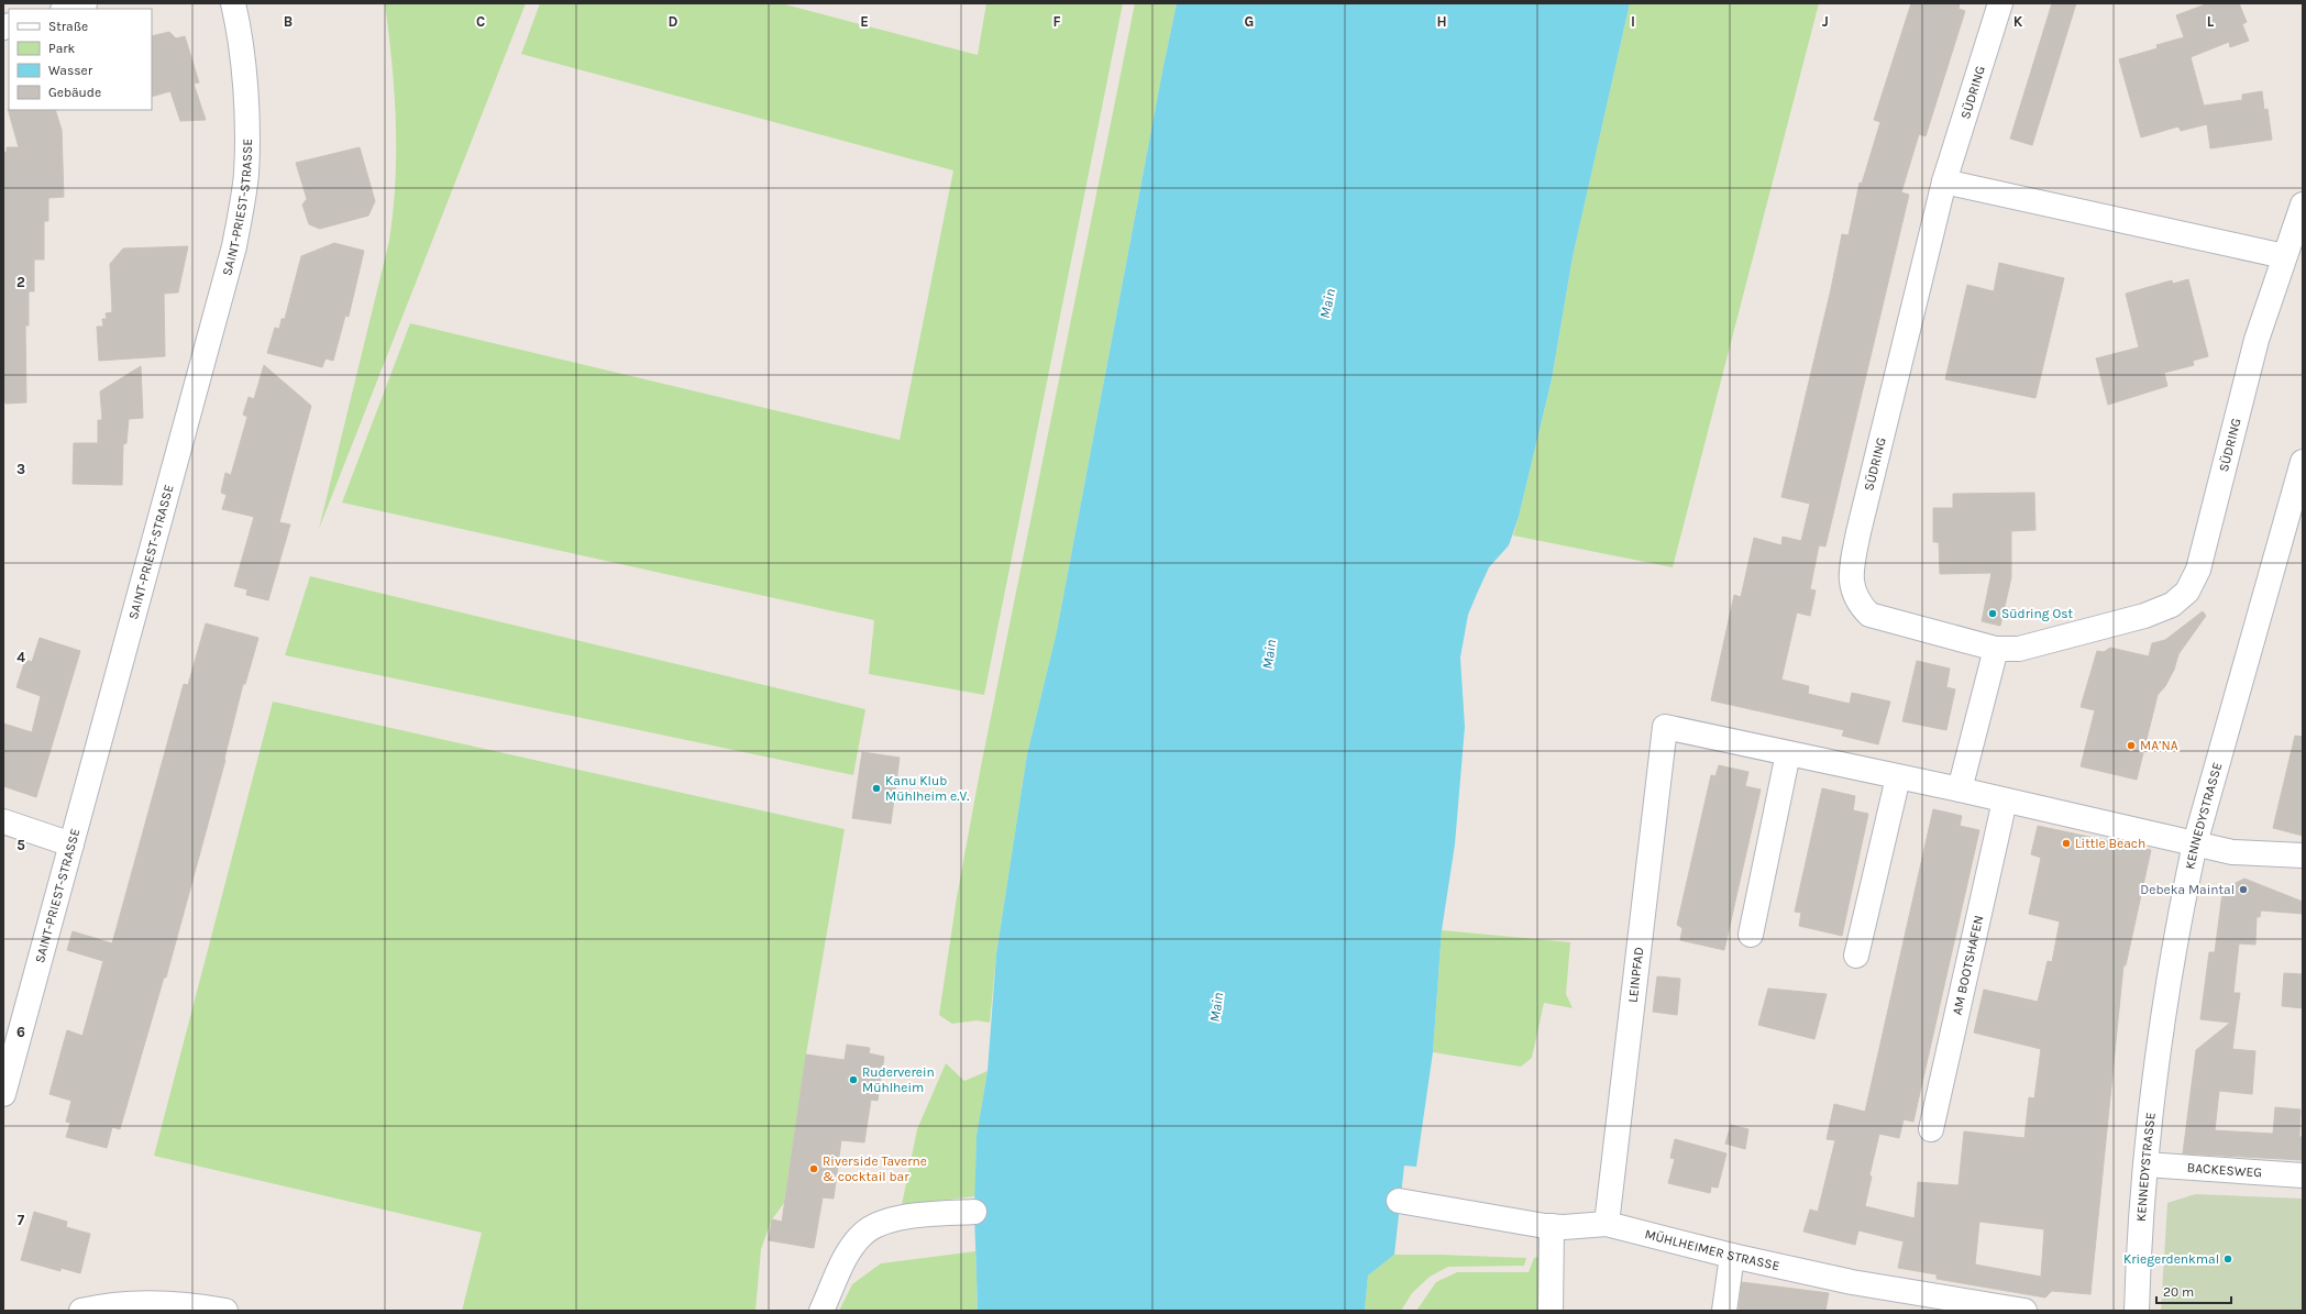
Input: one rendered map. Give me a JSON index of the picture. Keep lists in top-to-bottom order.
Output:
{
  "streets": {
    "street": [
      "SÜDRING",
      "SAINT-PRIEST-STRASSE",
      "KENNEDYSTRASSE",
      "AM BOOTSHAFEN",
      "LEINPFAD",
      "BACKESWEG",
      "MÜHLHEIMER STRASSE"
    ]
  },
  "crossings": [
    ["KENNEDYSTRASSE", "BACKESWEG"],
    ["LEINPFAD", "MÜHLHEIMER STRASSE"]
  ],
  "water": ["Main"],
  "places": [
    "Südring Ost",
    "MA’NA",
    "Kanu Klub Mühlheim e.V.",
    "Little Beach",
    "Debeka Maintal",
    "Ruderverein Mühlheim",
    "Riverside Taverne & cocktail bar",
    "Kriegerdenkmal"
  ],
  "legend": [
    "Straße",
    "Park",
    "Wasser",
    "Gebäude"
  ],
  "scale_bar": "20 m",
  "grid": {
    "columns": [
      "B",
      "C",
      "D",
      "E",
      "F",
      "G",
      "H",
      "I",
      "J",
      "K",
      "L"
    ],
    "rows": [
      "2",
      "3",
      "4",
      "5",
      "6",
      "7"
    ]
  }
}
